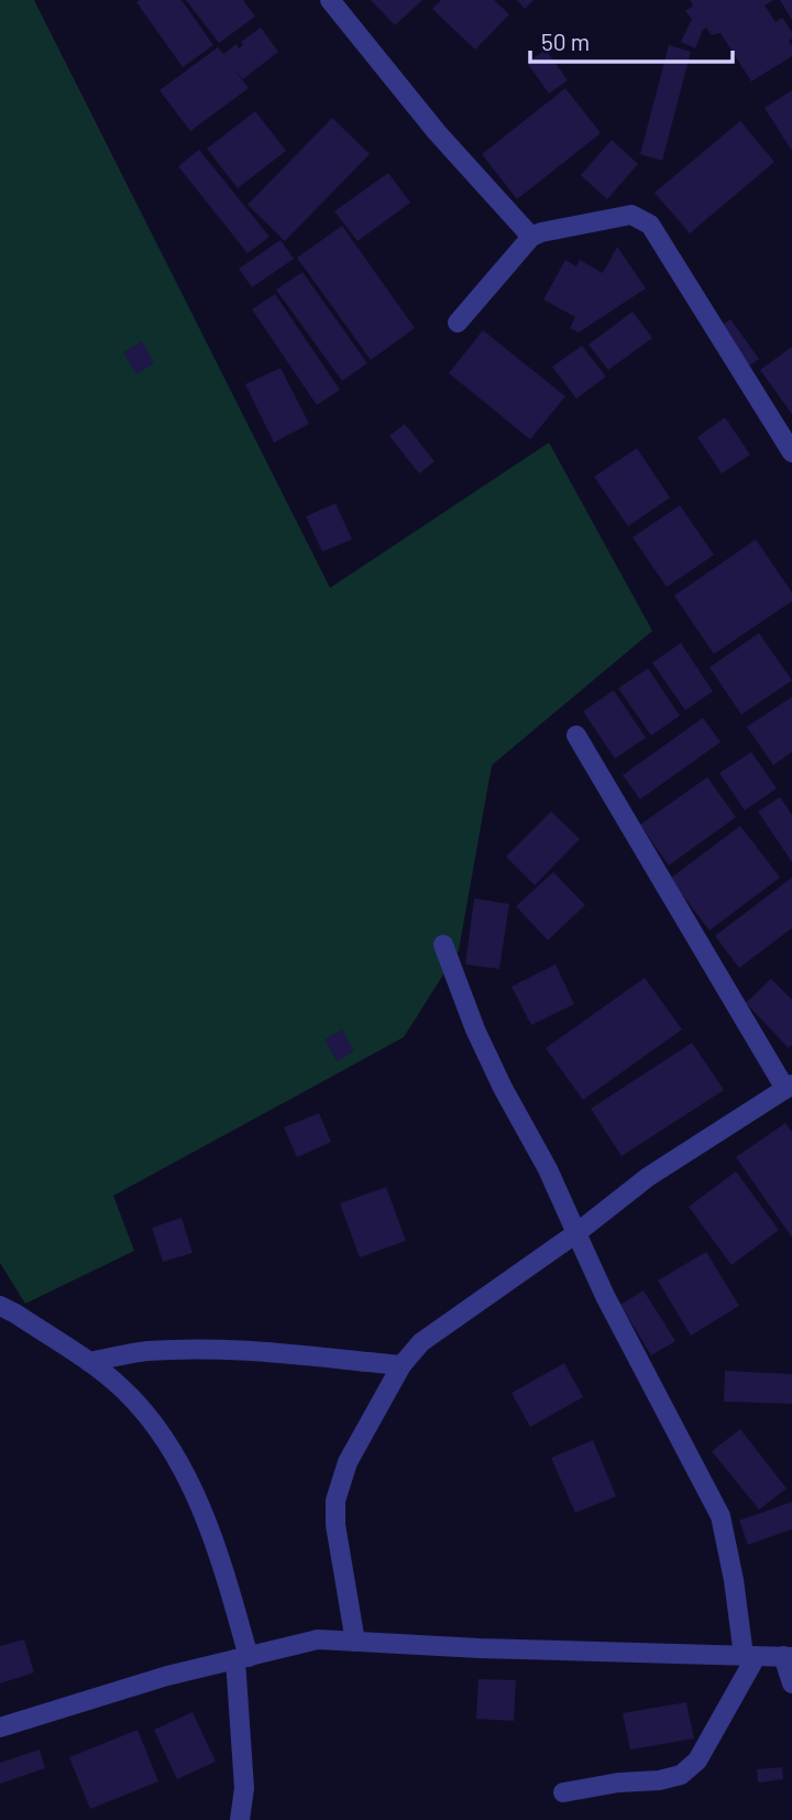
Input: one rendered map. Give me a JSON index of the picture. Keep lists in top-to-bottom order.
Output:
{
  "scale_bar": "50 m"
}
